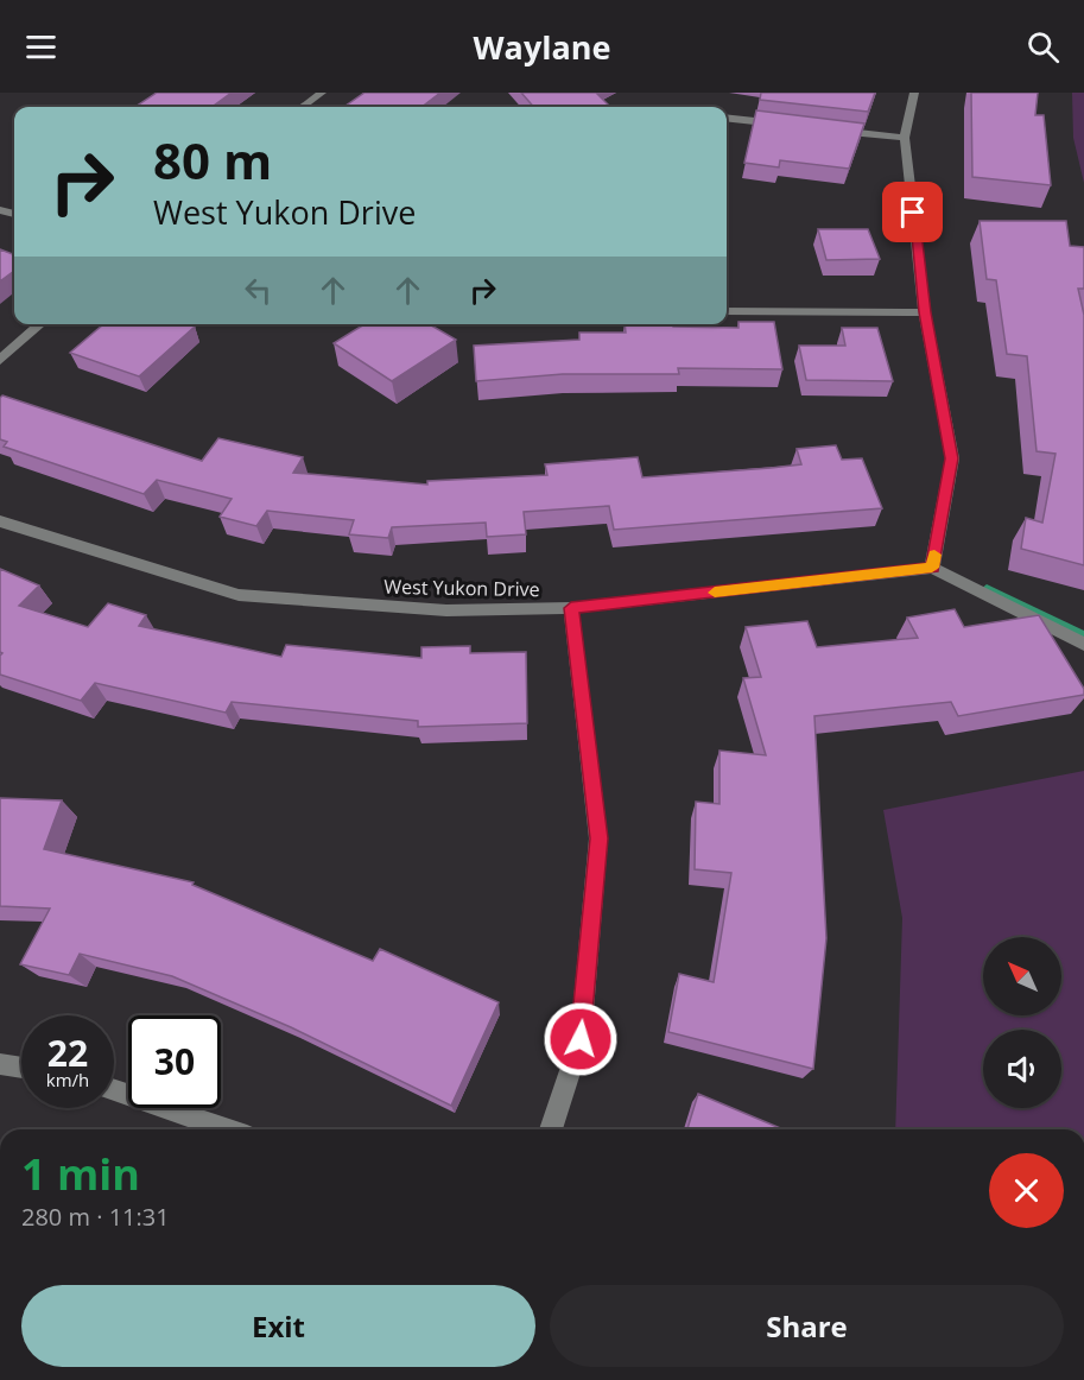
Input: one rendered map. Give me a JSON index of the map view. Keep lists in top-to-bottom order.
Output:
{
  "streets": {
    "street": ["West Yukon Drive"]
  },
  "north": "top left",
  "page": {
    "header": "Waylane",
    "turn": ["80 m", "West Yukon Drive"],
    "speed": "22 km/h",
    "limit": "30",
    "heading": ["1 min", "280 m · 11:31"],
    "buttons": ["Exit", "Share"]
  }
}
